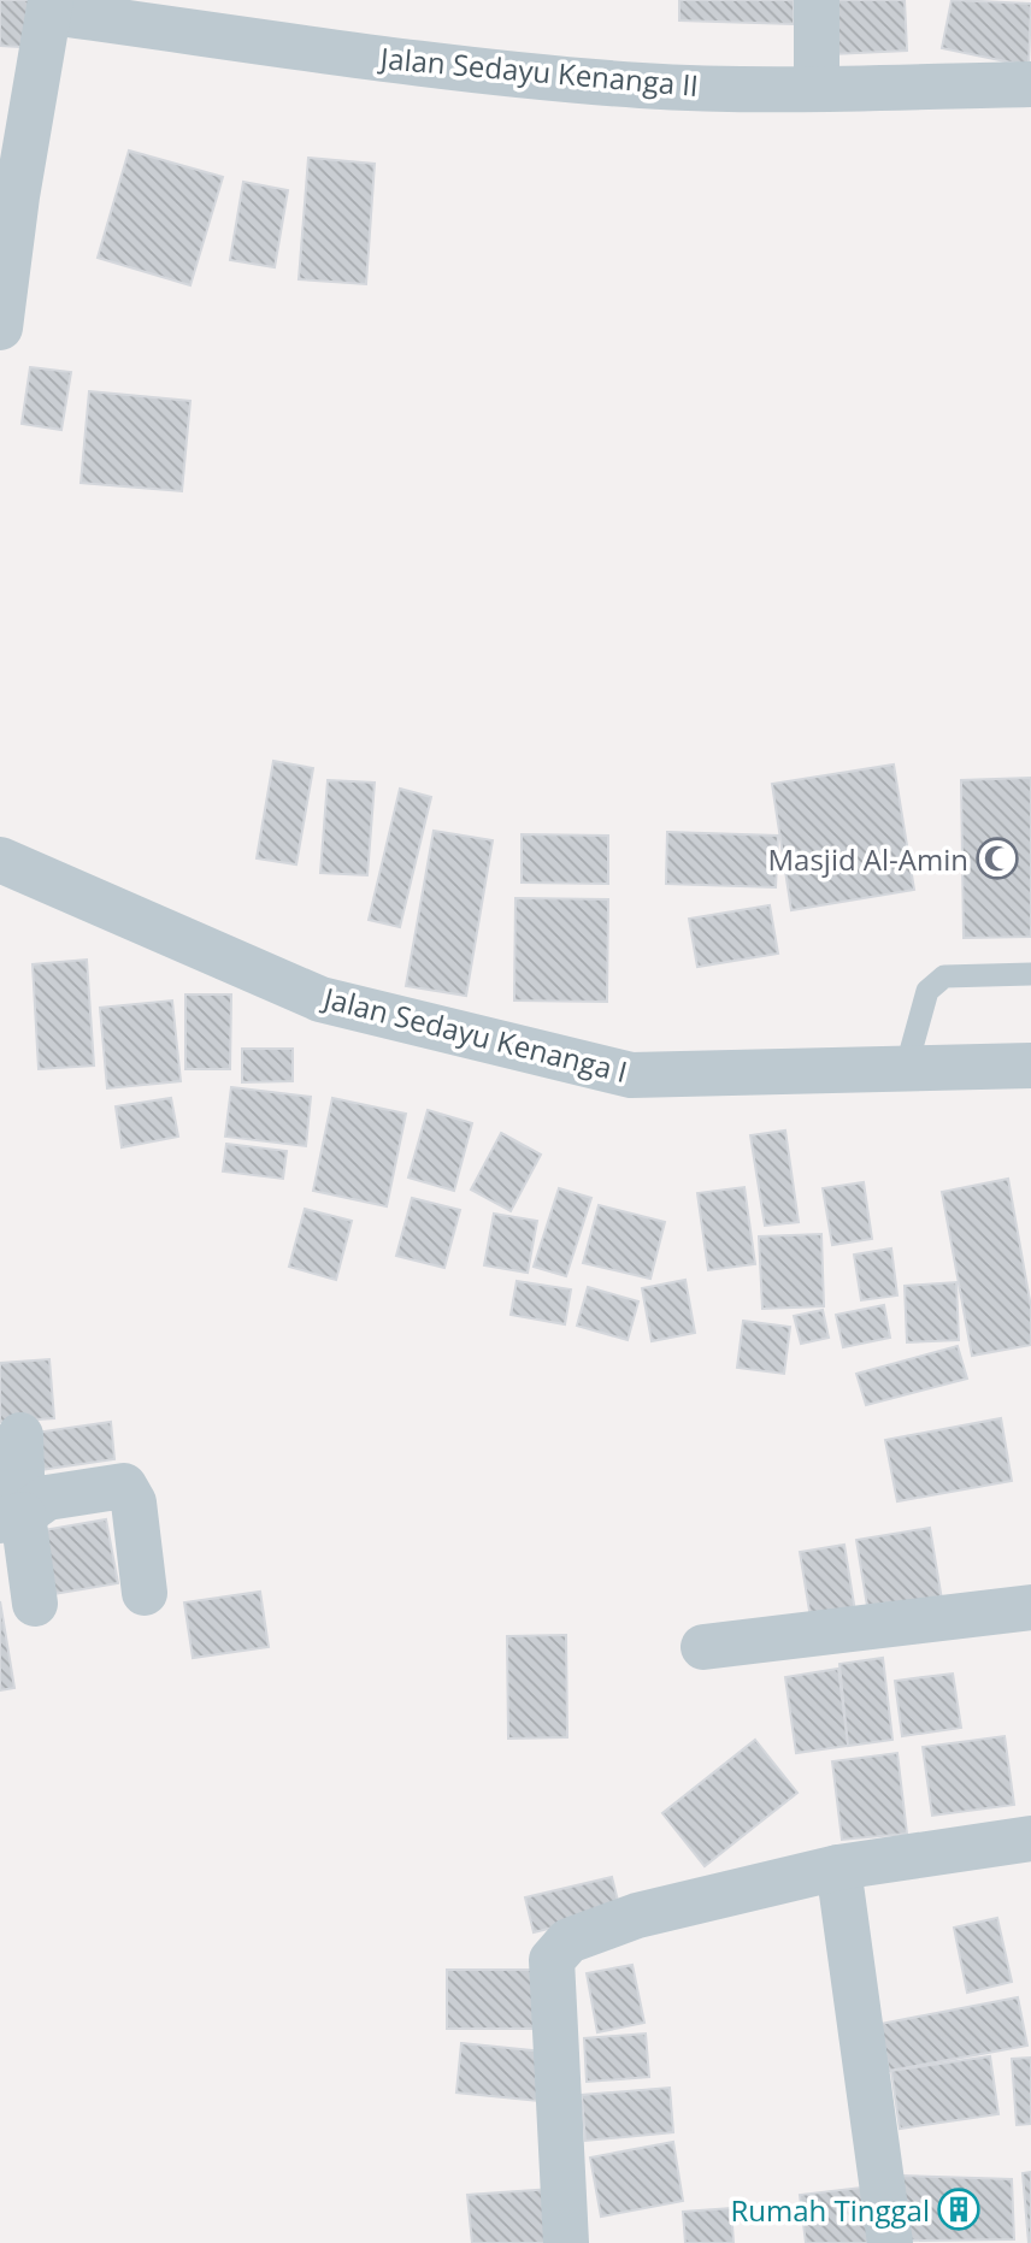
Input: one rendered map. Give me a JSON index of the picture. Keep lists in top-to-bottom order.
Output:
{
  "streets": {
    "street": ["Jalan Sedayu Kenanga II", "Jalan Sedayu Kenanga I"]
  },
  "places": {
    "mosque": ["Masjid Al-Amin"],
    "building": ["Rumah Tinggal"]
  }
}
